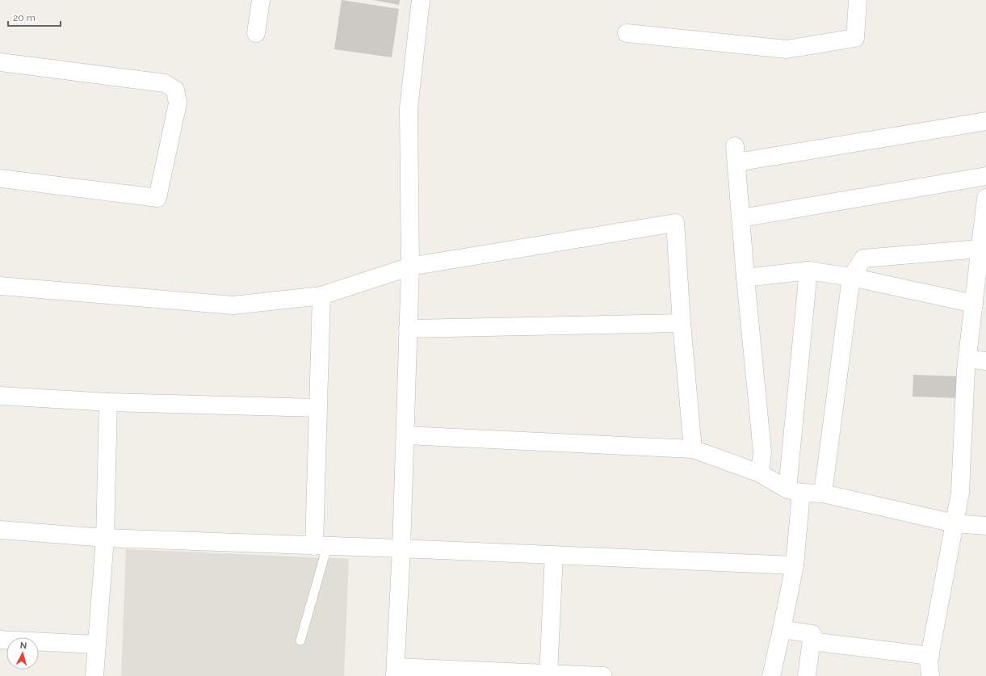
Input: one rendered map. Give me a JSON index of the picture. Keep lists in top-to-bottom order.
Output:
{
  "scale_bar": "20 m",
  "north": "top"
}
